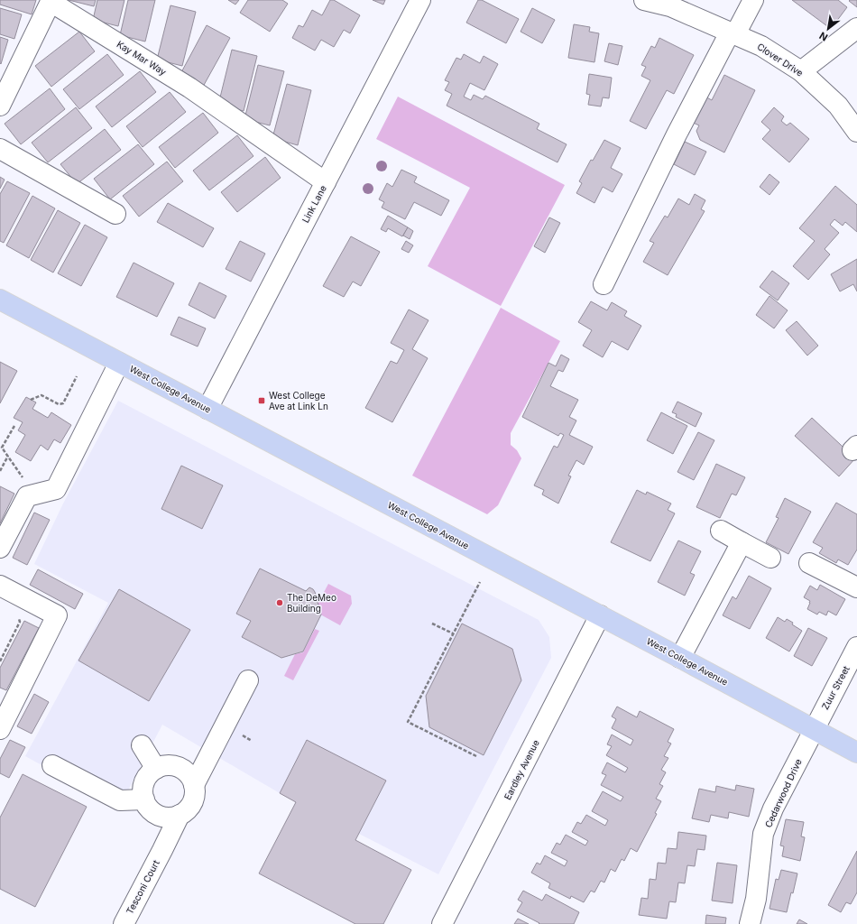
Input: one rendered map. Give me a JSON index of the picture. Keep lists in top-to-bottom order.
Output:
{
  "streets": {
    "main road": ["West College Avenue"],
    "street": [
      "Kay Mar Way",
      "Clover Drive",
      "Link Lane",
      "Zuur Street",
      "Eardley Avenue",
      "Cedarwood Drive",
      "Tesconi Court"
    ]
  },
  "crossings": [
    ["Kay Mar Way", "Link Lane"],
    ["Link Lane", "West College Avenue"],
    ["West College Avenue", "Zuur Street"],
    ["West College Avenue", "Eardley Avenue"],
    ["West College Avenue", "Cedarwood Drive"],
    ["Zuur Street", "Cedarwood Drive"]
  ],
  "places": {
    "transit": ["West College Ave at Link Ln"],
    "other": ["The DeMeo Building"]
  },
  "north": "bottom left"
}
